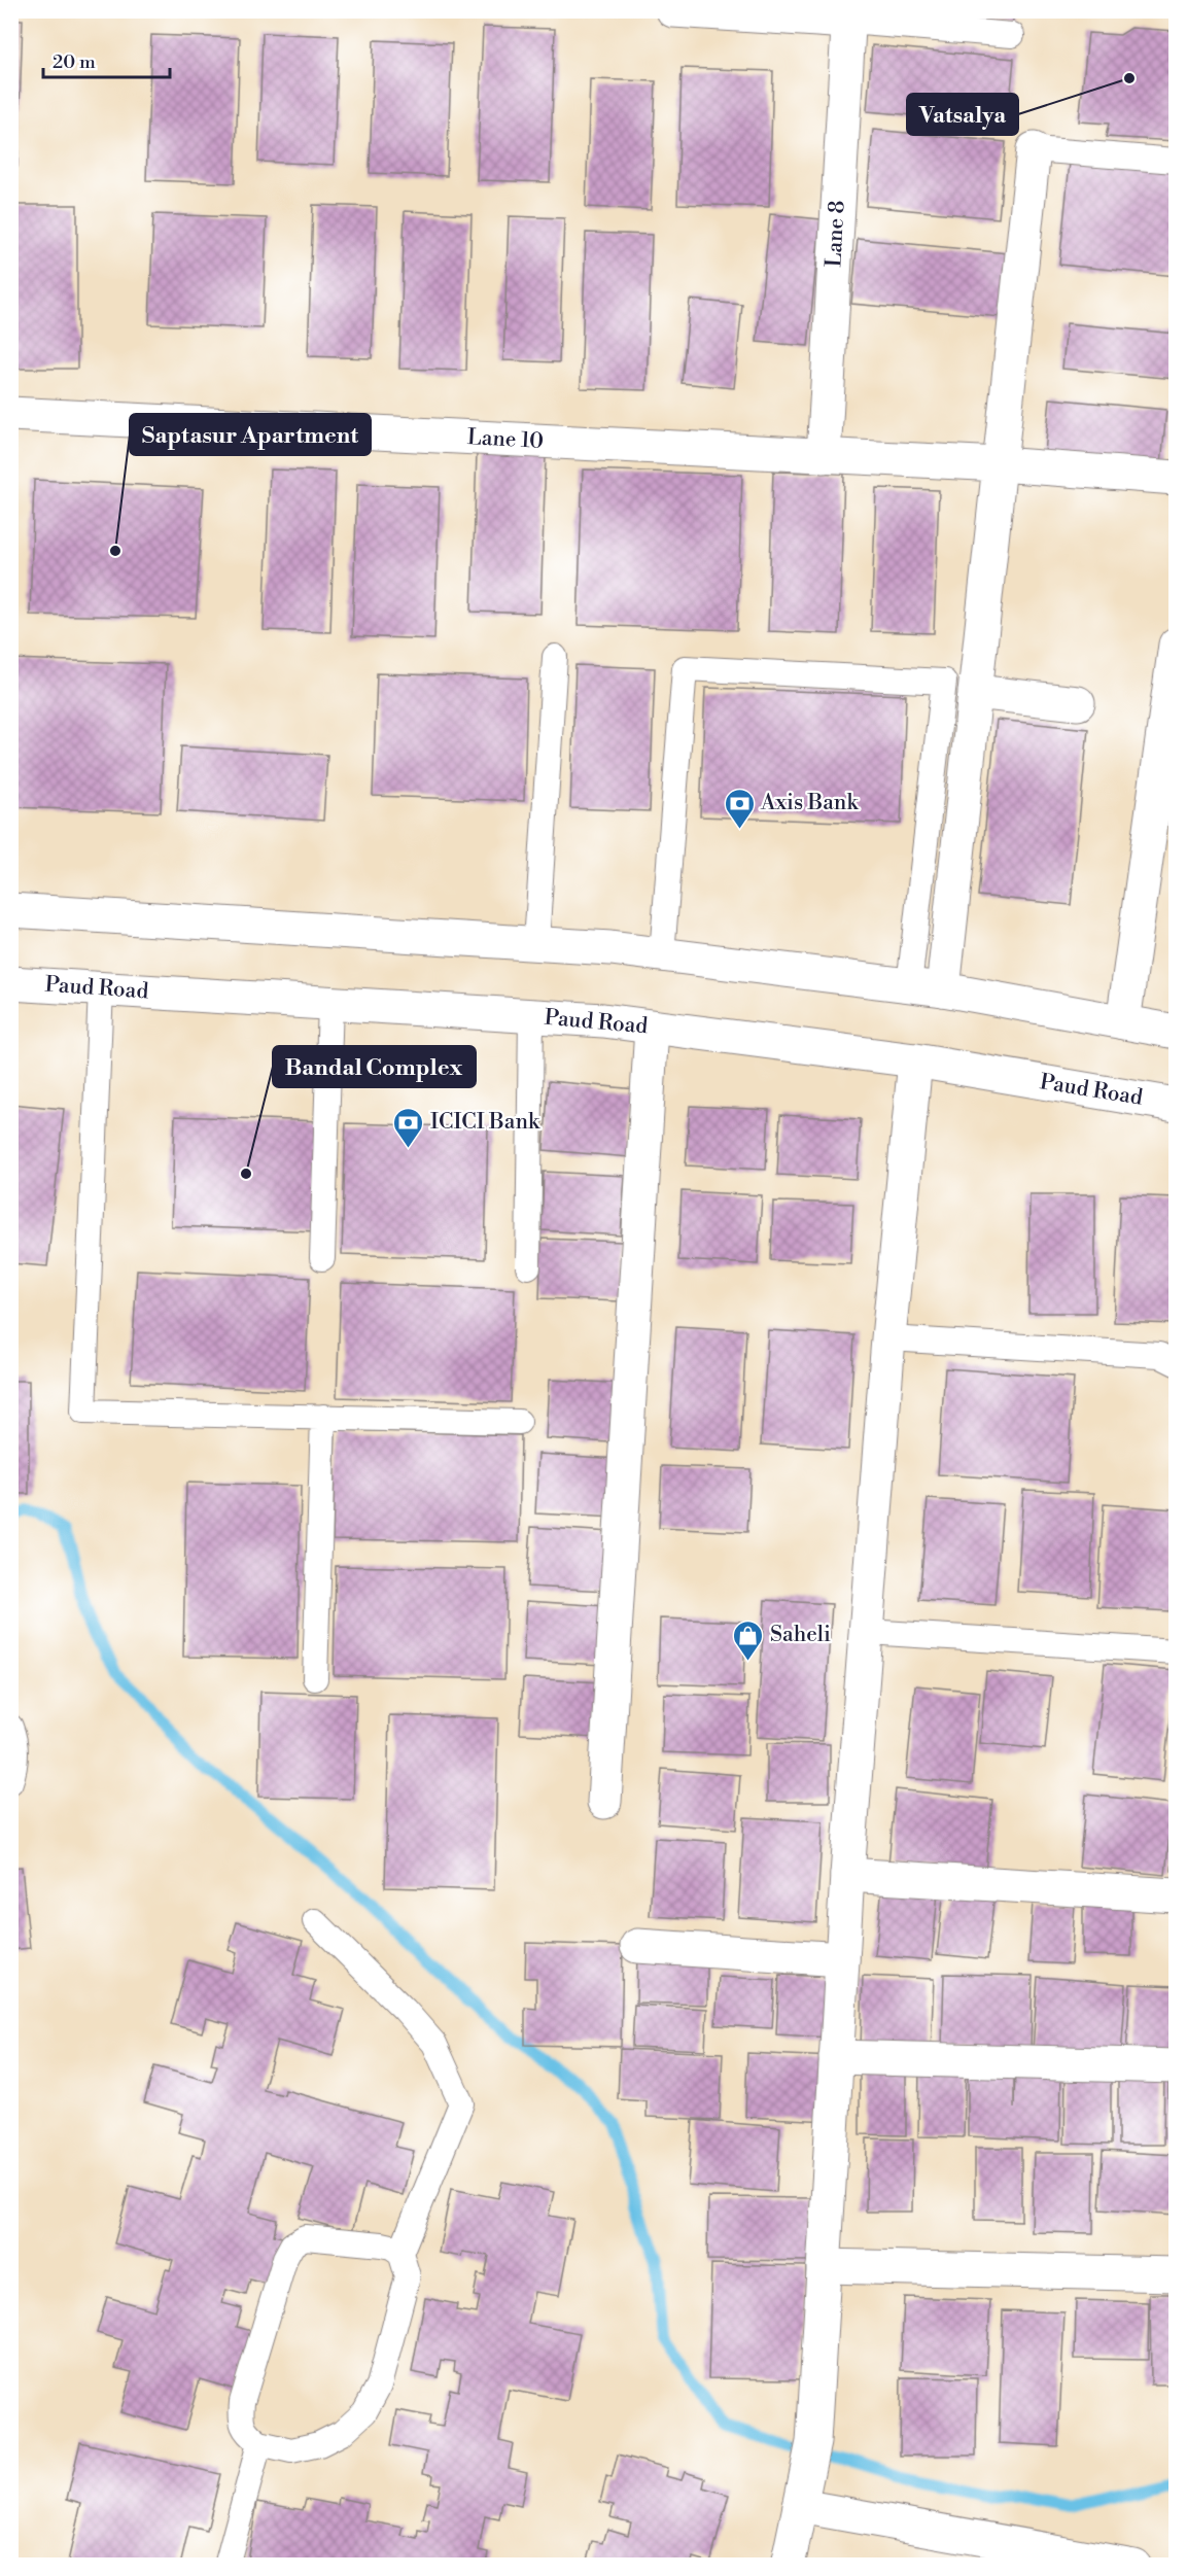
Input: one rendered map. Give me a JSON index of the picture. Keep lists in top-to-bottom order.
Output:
{
  "streets": {
    "street": ["Lane 8", "Lane 10", "Paud Road"]
  },
  "crossings": [
    ["Lane 8", "Lane 10"]
  ],
  "places": {
    "other": ["Vatsalya", "Saptasur Apartment", "Bandal Complex"],
    "bank": ["Axis Bank", "ICICI Bank"],
    "shop": ["Saheli"]
  },
  "scale_bar": "20 m"
}
